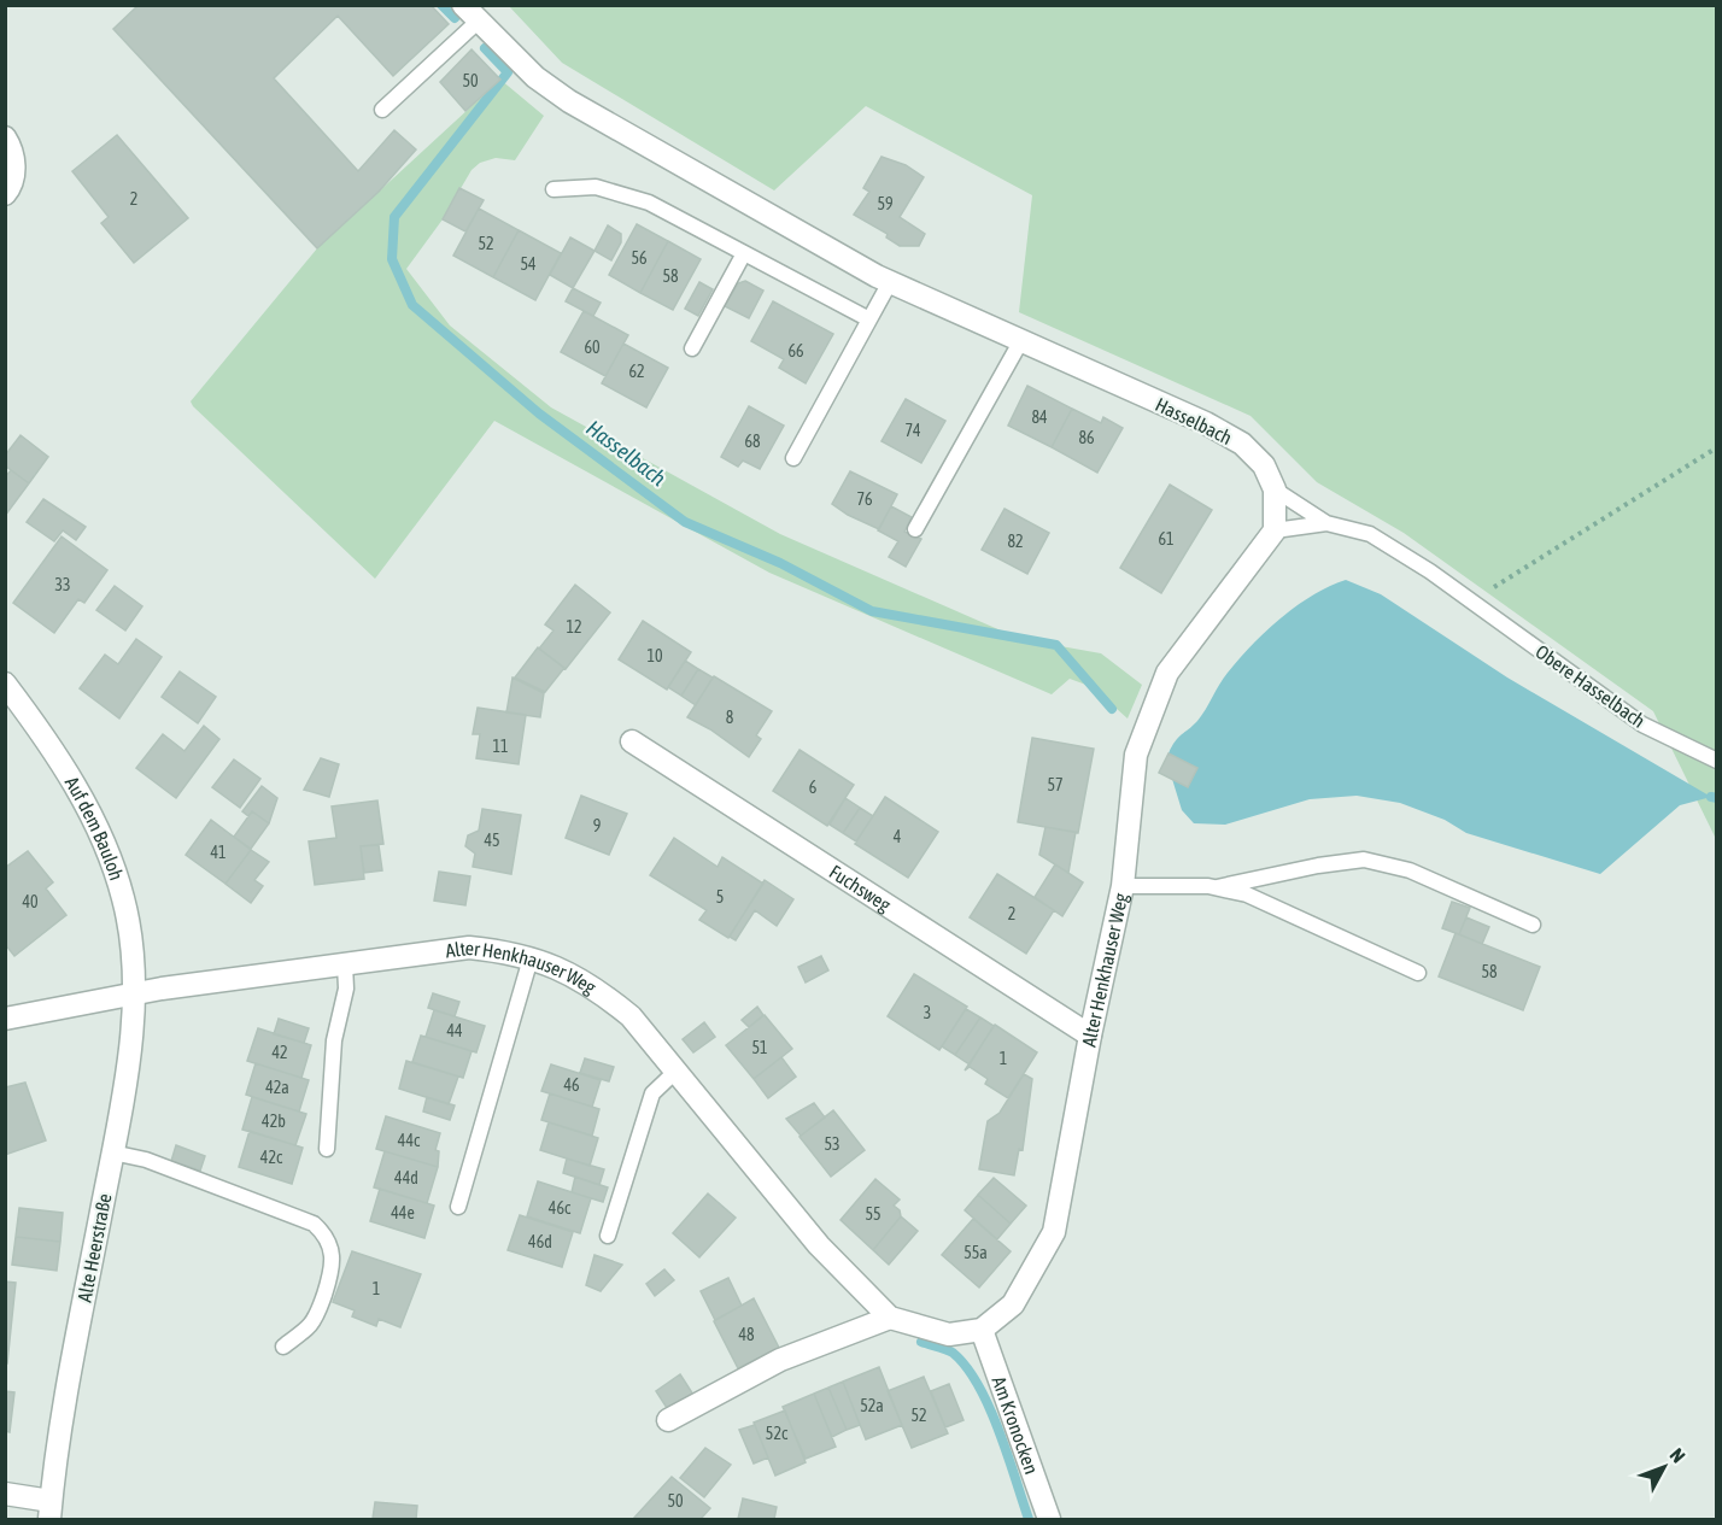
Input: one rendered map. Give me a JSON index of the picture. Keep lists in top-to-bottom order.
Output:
{
  "streets": {
    "street": [
      "Hasselbach",
      "Auf dem Bauloh",
      "Fuchsweg",
      "Alter Henkhauser Weg",
      "Alte Heerstraße",
      "Am Kronocken"
    ],
    "lane": ["Obere Hasselbach"]
  },
  "crossings": [
    ["Auf dem Bauloh", "Alter Henkhauser Weg"],
    ["Auf dem Bauloh", "Alte Heerstraße"],
    ["Fuchsweg", "Alter Henkhauser Weg"],
    ["Alter Henkhauser Weg", "Alte Heerstraße"],
    ["Alter Henkhauser Weg", "Am Kronocken"]
  ],
  "water": ["Hasselbach"],
  "house_numbers": [
    "50",
    "2",
    "59",
    "52",
    "56",
    "54",
    "58",
    "60",
    "66",
    "62",
    "84",
    "74",
    "86",
    "68",
    "76",
    "61",
    "82",
    "33",
    "12",
    "10",
    "8",
    "11",
    "57",
    "6",
    "9",
    "4",
    "45",
    "41",
    "5",
    "40",
    "2",
    "58",
    "3",
    "44",
    "51",
    "42",
    "1",
    "46",
    "42a",
    "42b",
    "44c",
    "53",
    "42c",
    "44d",
    "46c",
    "44e",
    "55",
    "46d",
    "55a",
    "1",
    "48",
    "52a",
    "52",
    "52c",
    "50"
  ],
  "north": "top right"
}
